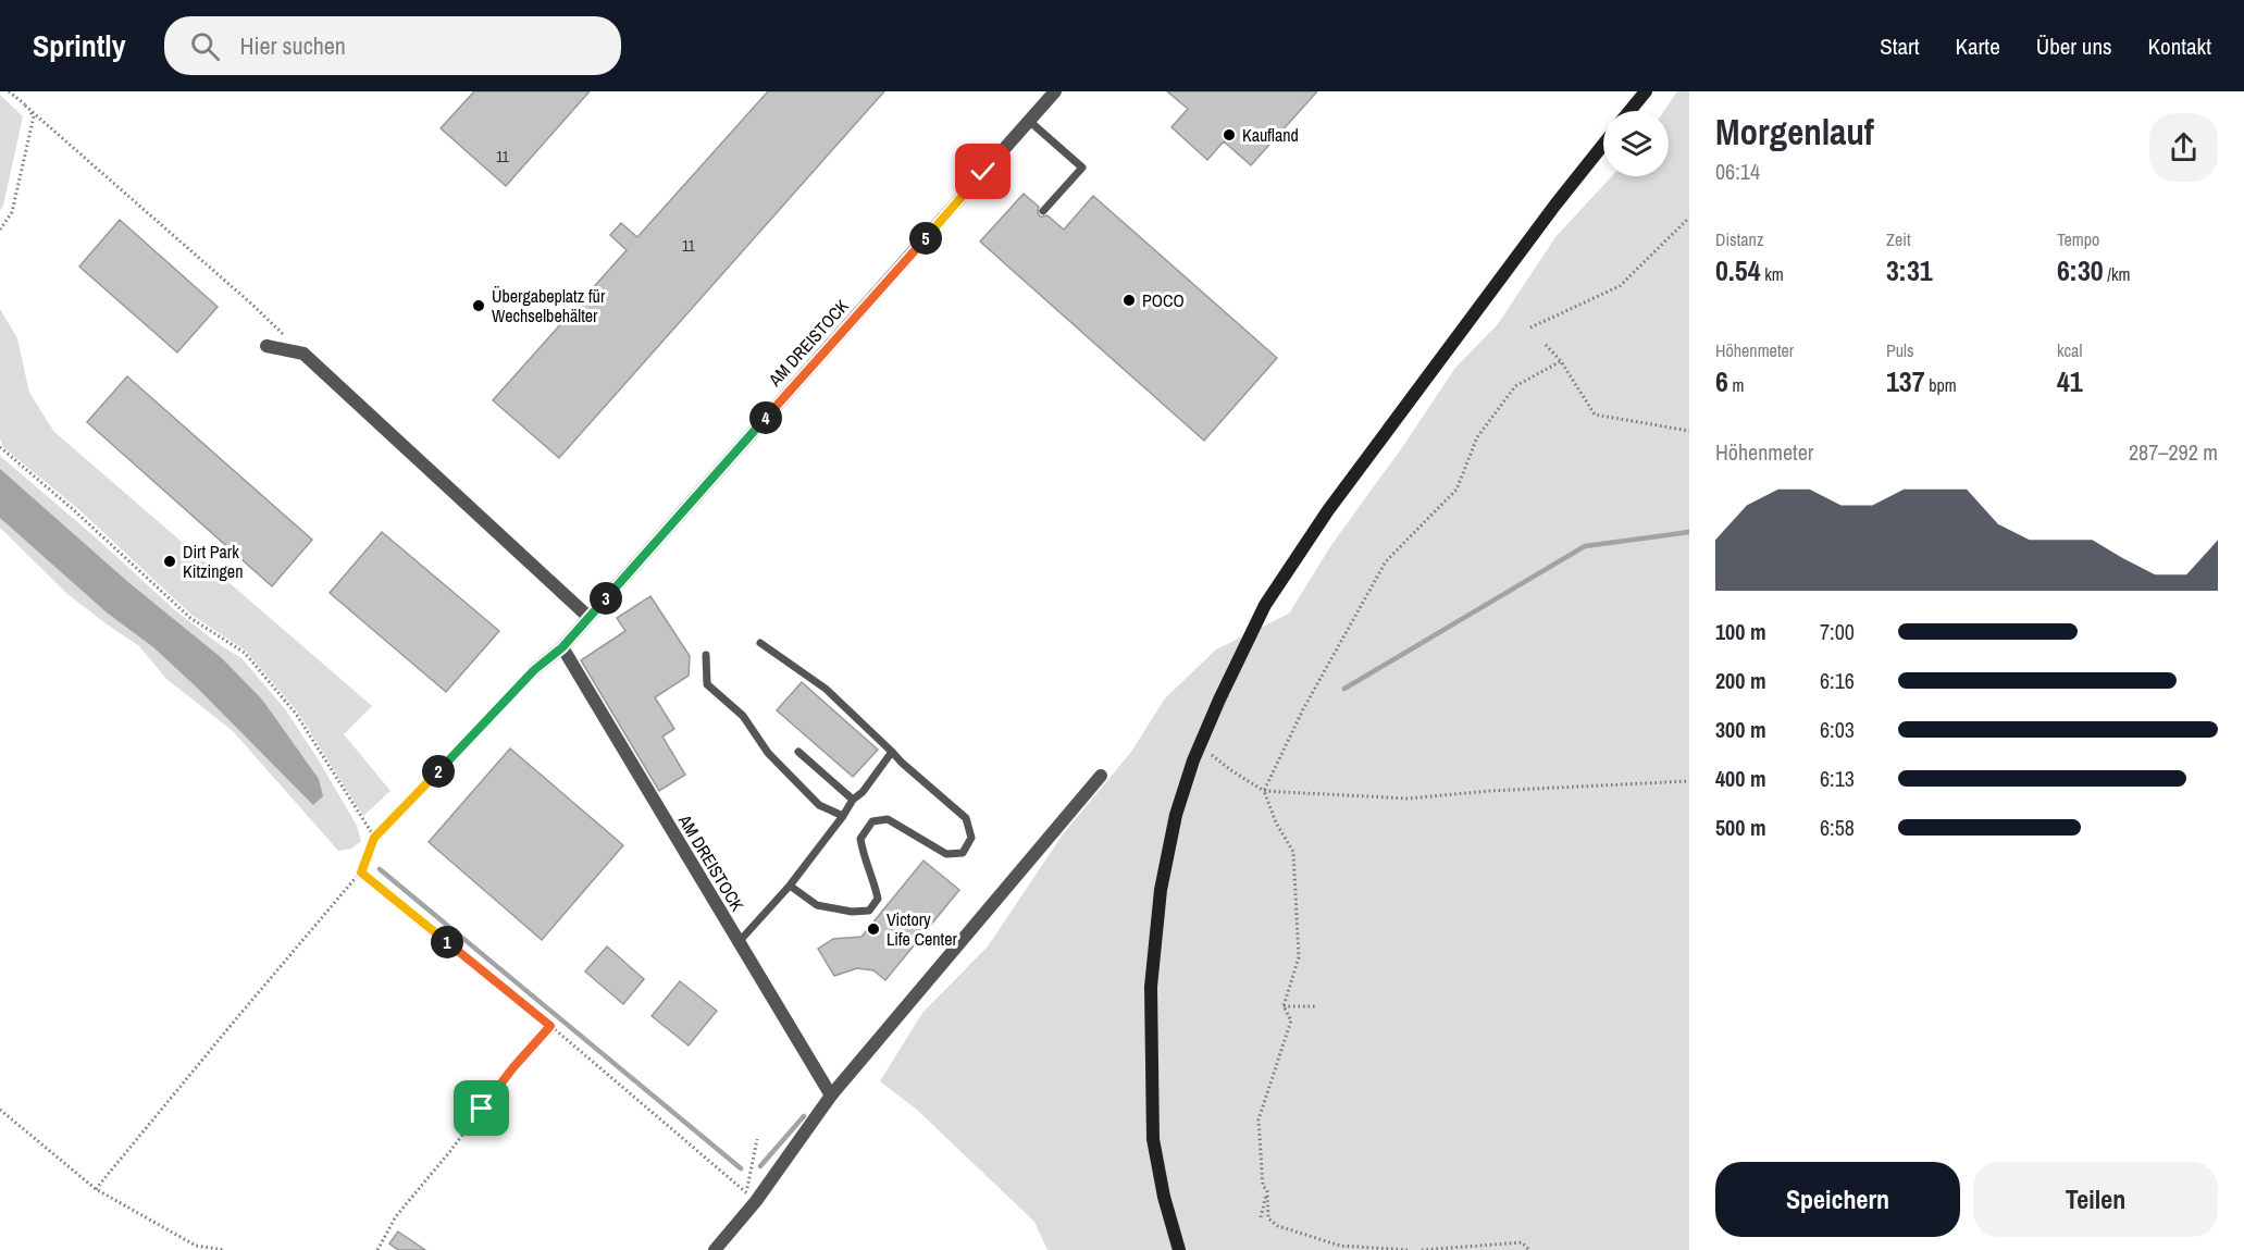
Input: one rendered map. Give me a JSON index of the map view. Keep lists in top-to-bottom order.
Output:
{
  "streets": {
    "street": ["AM DREISTOCK"]
  },
  "places": [
    "Kaufland",
    "POCO",
    "Übergabeplatz für Wechselbehälter",
    "Dirt Park Kitzingen",
    "Victory Life Center"
  ],
  "house_numbers": ["11", "11"],
  "page": {
    "header": "Sprintly",
    "search": "Hier suchen",
    "nav": [
      "Start",
      "Karte",
      "Über uns",
      "Kontakt"
    ],
    "heading": ["Morgenlauf", "06:14"],
    "stats": [
      ["Distanz", "0.54 km"],
      ["Zeit", "3:31"],
      ["Tempo", "6:30 /km"],
      ["Höhenmeter", "6 m"],
      ["Puls", "137 bpm"],
      ["kcal", "41"]
    ],
    "pins": [
      "5",
      "4",
      "3",
      "2",
      "1"
    ],
    "chart": ["Höhenmeter", "287–292 m"],
    "list": [
      {
        "name": "100 m",
        "note": "7:00"
      },
      {
        "name": "200 m",
        "note": "6:16"
      },
      {
        "name": "300 m",
        "note": "6:03"
      },
      {
        "name": "400 m",
        "note": "6:13"
      },
      {
        "name": "500 m",
        "note": "6:58"
      }
    ],
    "buttons": ["Speichern", "Teilen"]
  }
}
